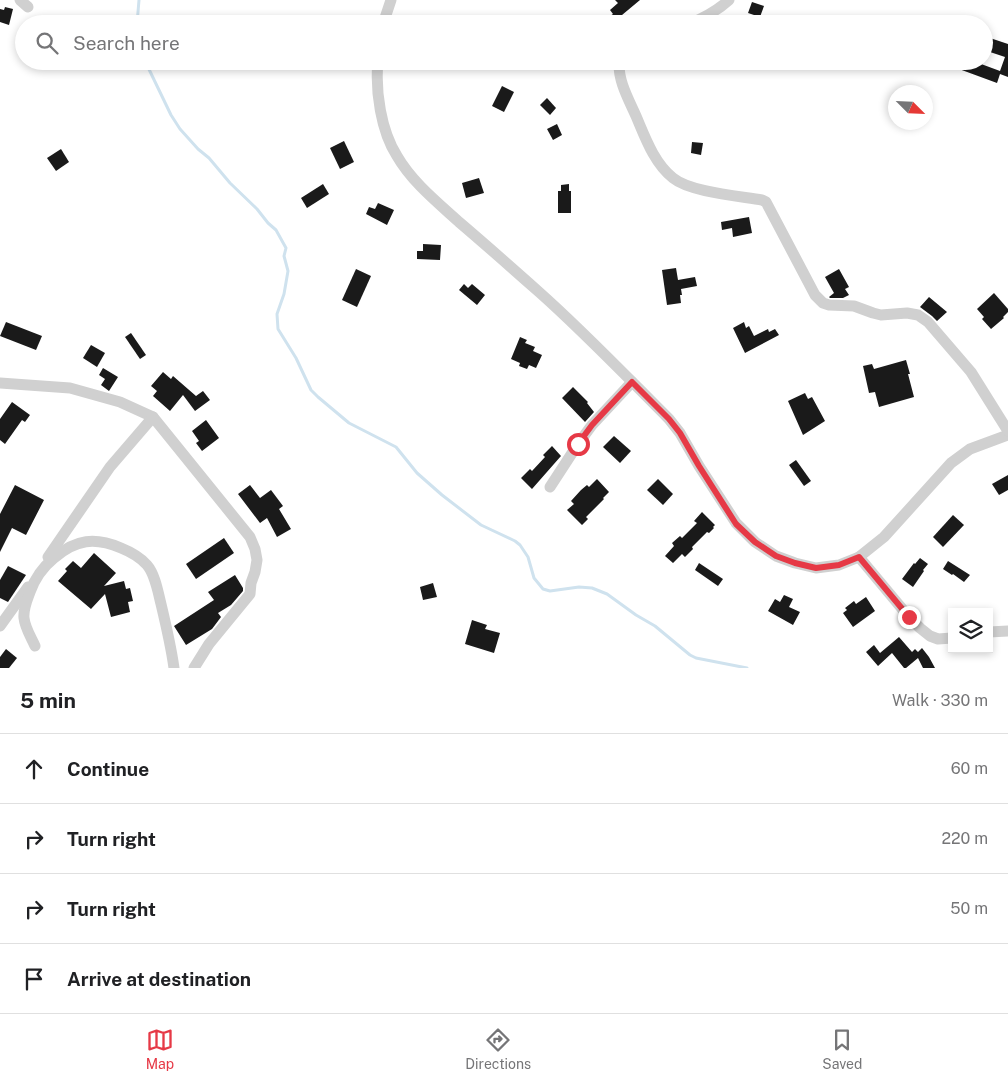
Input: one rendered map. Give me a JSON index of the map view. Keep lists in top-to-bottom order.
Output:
{
  "north": "bottom right",
  "page": {
    "search": "Search here",
    "heading": ["5 min", "Walk · 330 m"],
    "list": [
      ["Continue", "60 m"],
      ["Turn right", "220 m"],
      ["Turn right", "50 m"],
      "Arrive at destination"
    ],
    "nav": ["Map", "Directions", "Saved"]
  }
}
